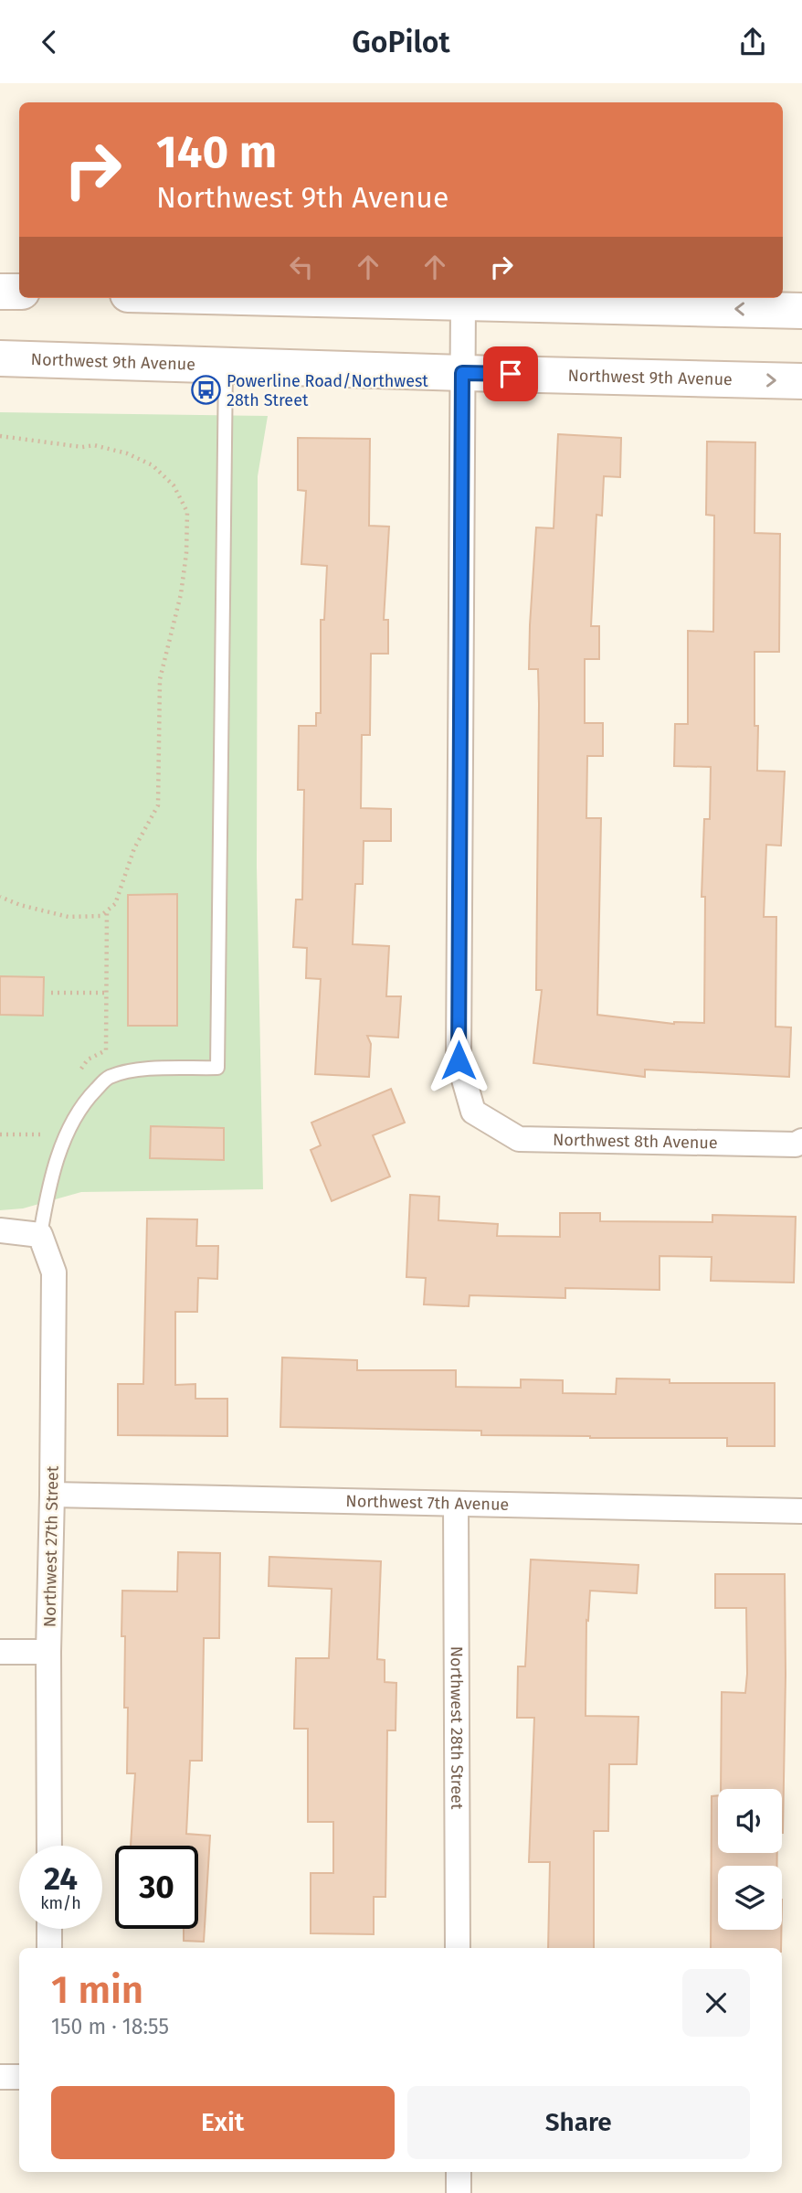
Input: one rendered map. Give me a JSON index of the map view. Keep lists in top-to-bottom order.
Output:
{
  "streets": {
    "main road": ["Northwest 9th Avenue"],
    "street": [
      "Northwest 8th Avenue",
      "Northwest 7th Avenue",
      "Northwest 27th Street",
      "Northwest 28th Street"
    ]
  },
  "crossings": [
    ["Northwest 9th Avenue", "Northwest 8th Avenue"],
    ["Northwest 7th Avenue", "Northwest 27th Street"],
    ["Northwest 7th Avenue", "Northwest 28th Street"]
  ],
  "places": {
    "bus stop": ["Powerline Road/Northwest 28th Street"]
  },
  "page": {
    "header": "GoPilot",
    "turn": ["140 m", "Northwest 9th Avenue"],
    "speed": "24 km/h",
    "limit": "30",
    "heading": ["1 min", "150 m · 18:55"],
    "buttons": ["Exit", "Share"]
  }
}
